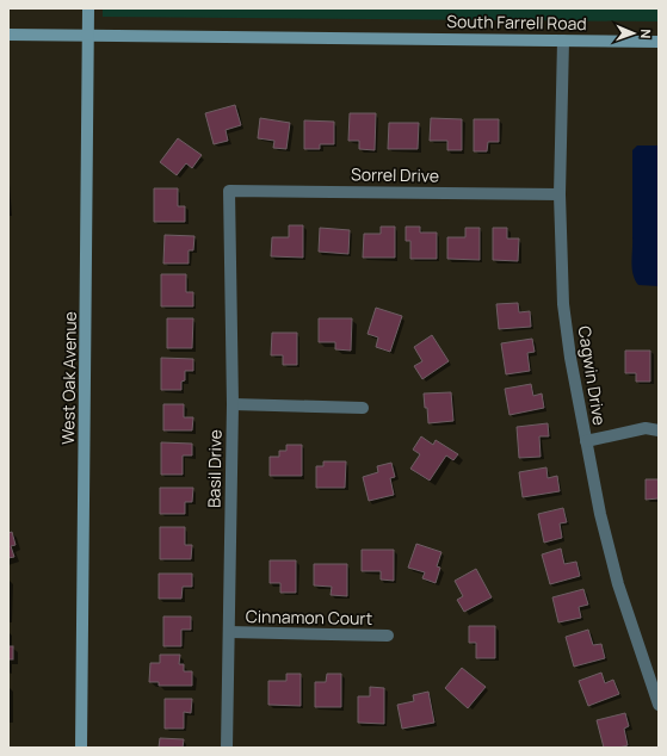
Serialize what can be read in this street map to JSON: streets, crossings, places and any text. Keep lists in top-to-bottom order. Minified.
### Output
{"streets":{"street":["South Farrell Road","Sorrel Drive","Cagwin Drive","West Oak Avenue","Basil Drive","Cinnamon Court"]},"crossings":[["South Farrell Road","Cagwin Drive"],["South Farrell Road","West Oak Avenue"],["Sorrel Drive","Cagwin Drive"],["Sorrel Drive","Basil Drive"],["Basil Drive","Cinnamon Court"]],"north":"right"}
